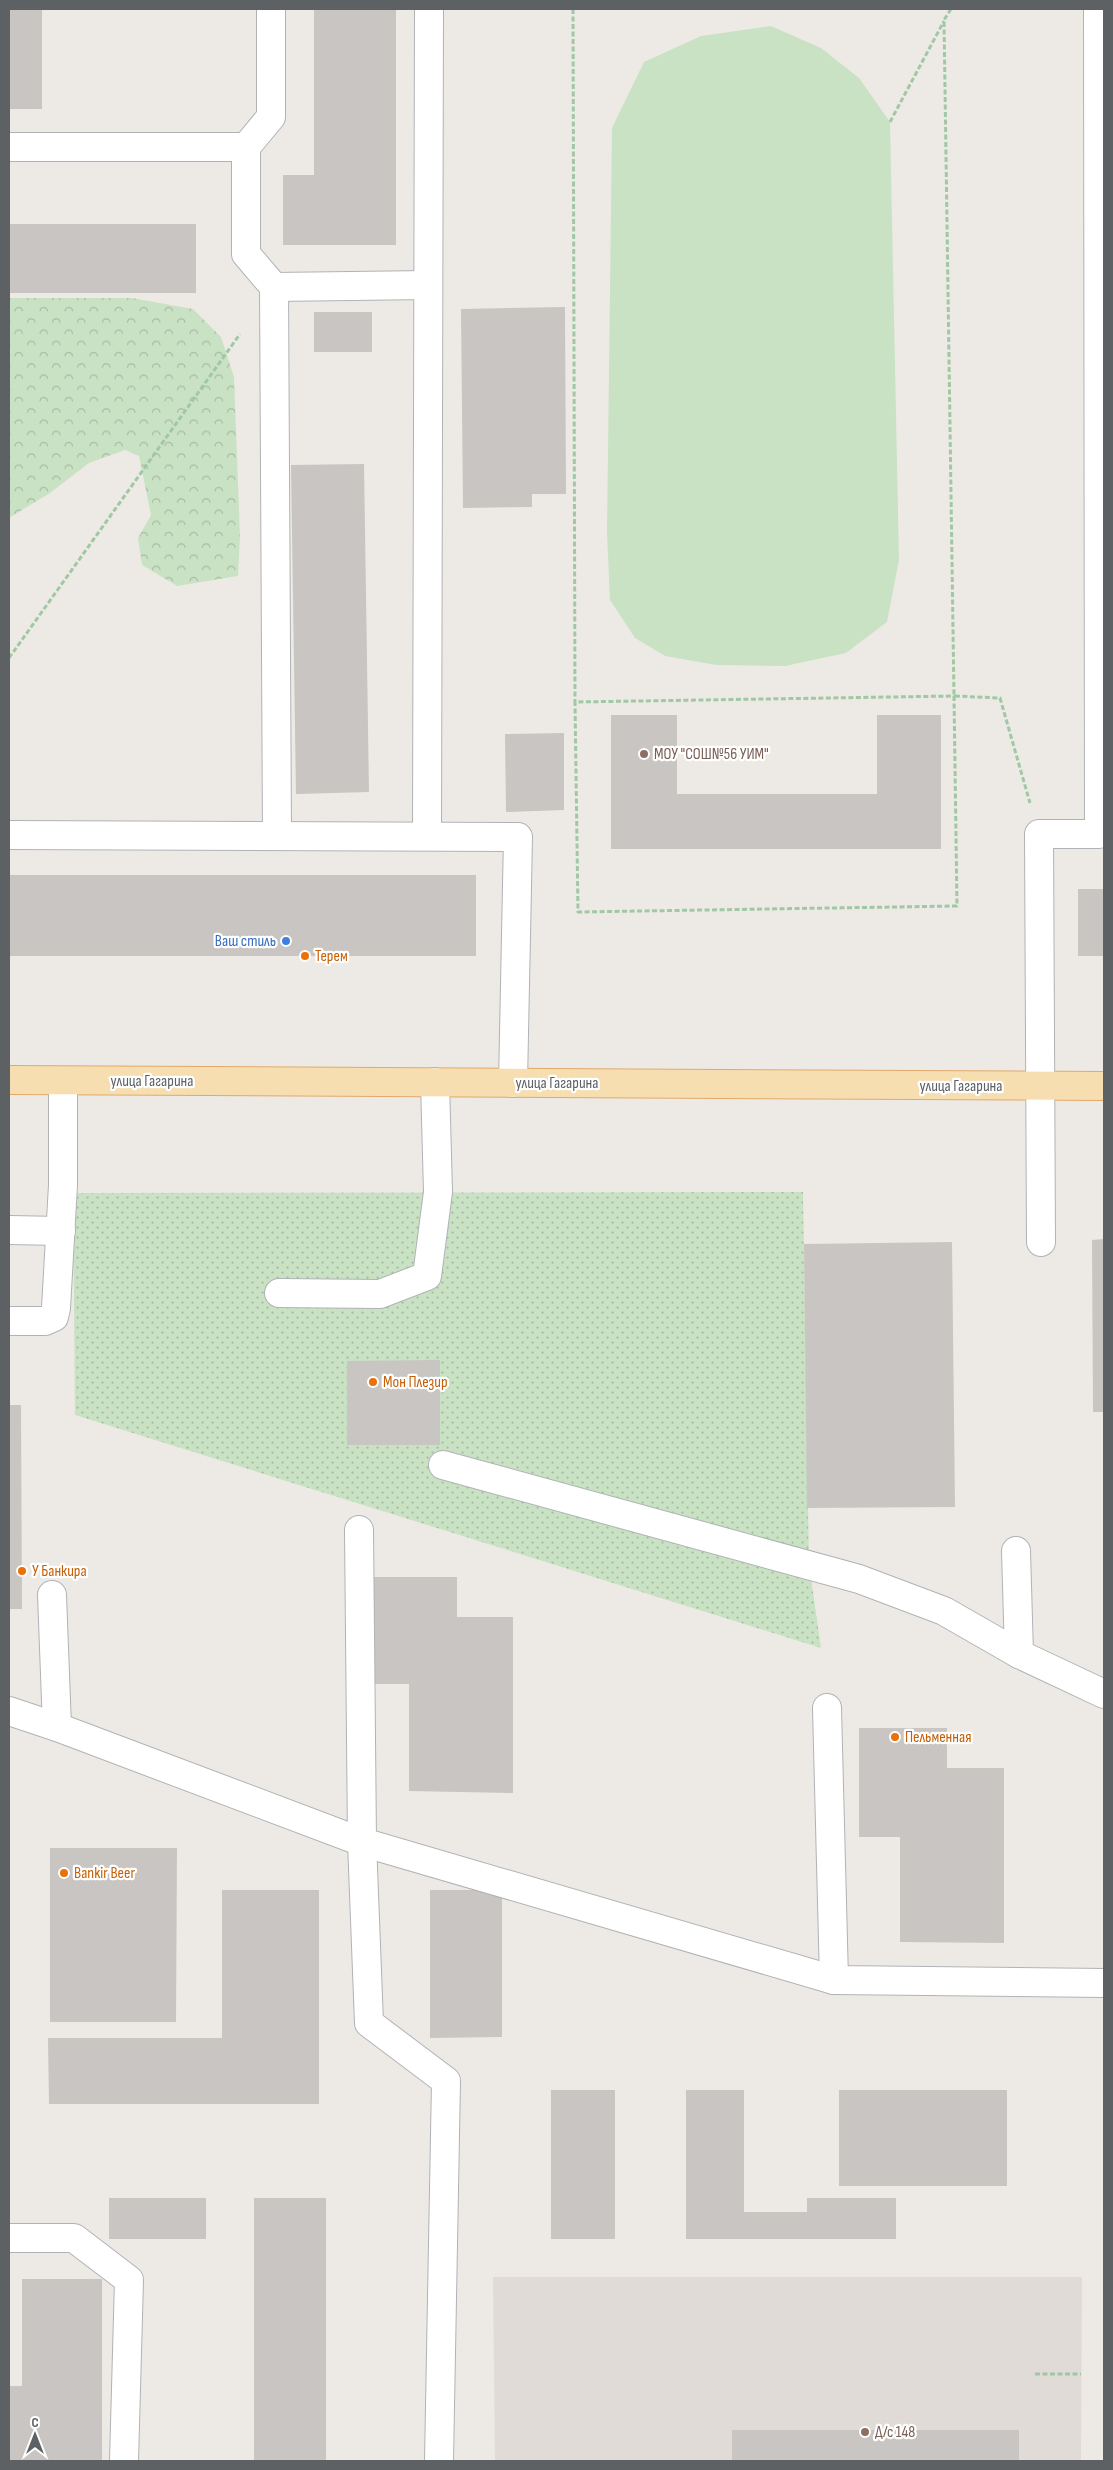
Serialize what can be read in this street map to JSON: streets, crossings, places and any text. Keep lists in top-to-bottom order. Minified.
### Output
{"streets":{"main road":["улица Гагарина"]},"places":["МОУ \"СОШ№56 УИМ\"","Ваш стиль","Терем","Мон Плезир","У Банкира","Пельменная","Bankir Beer","Д/с 148"],"north":"top"}
